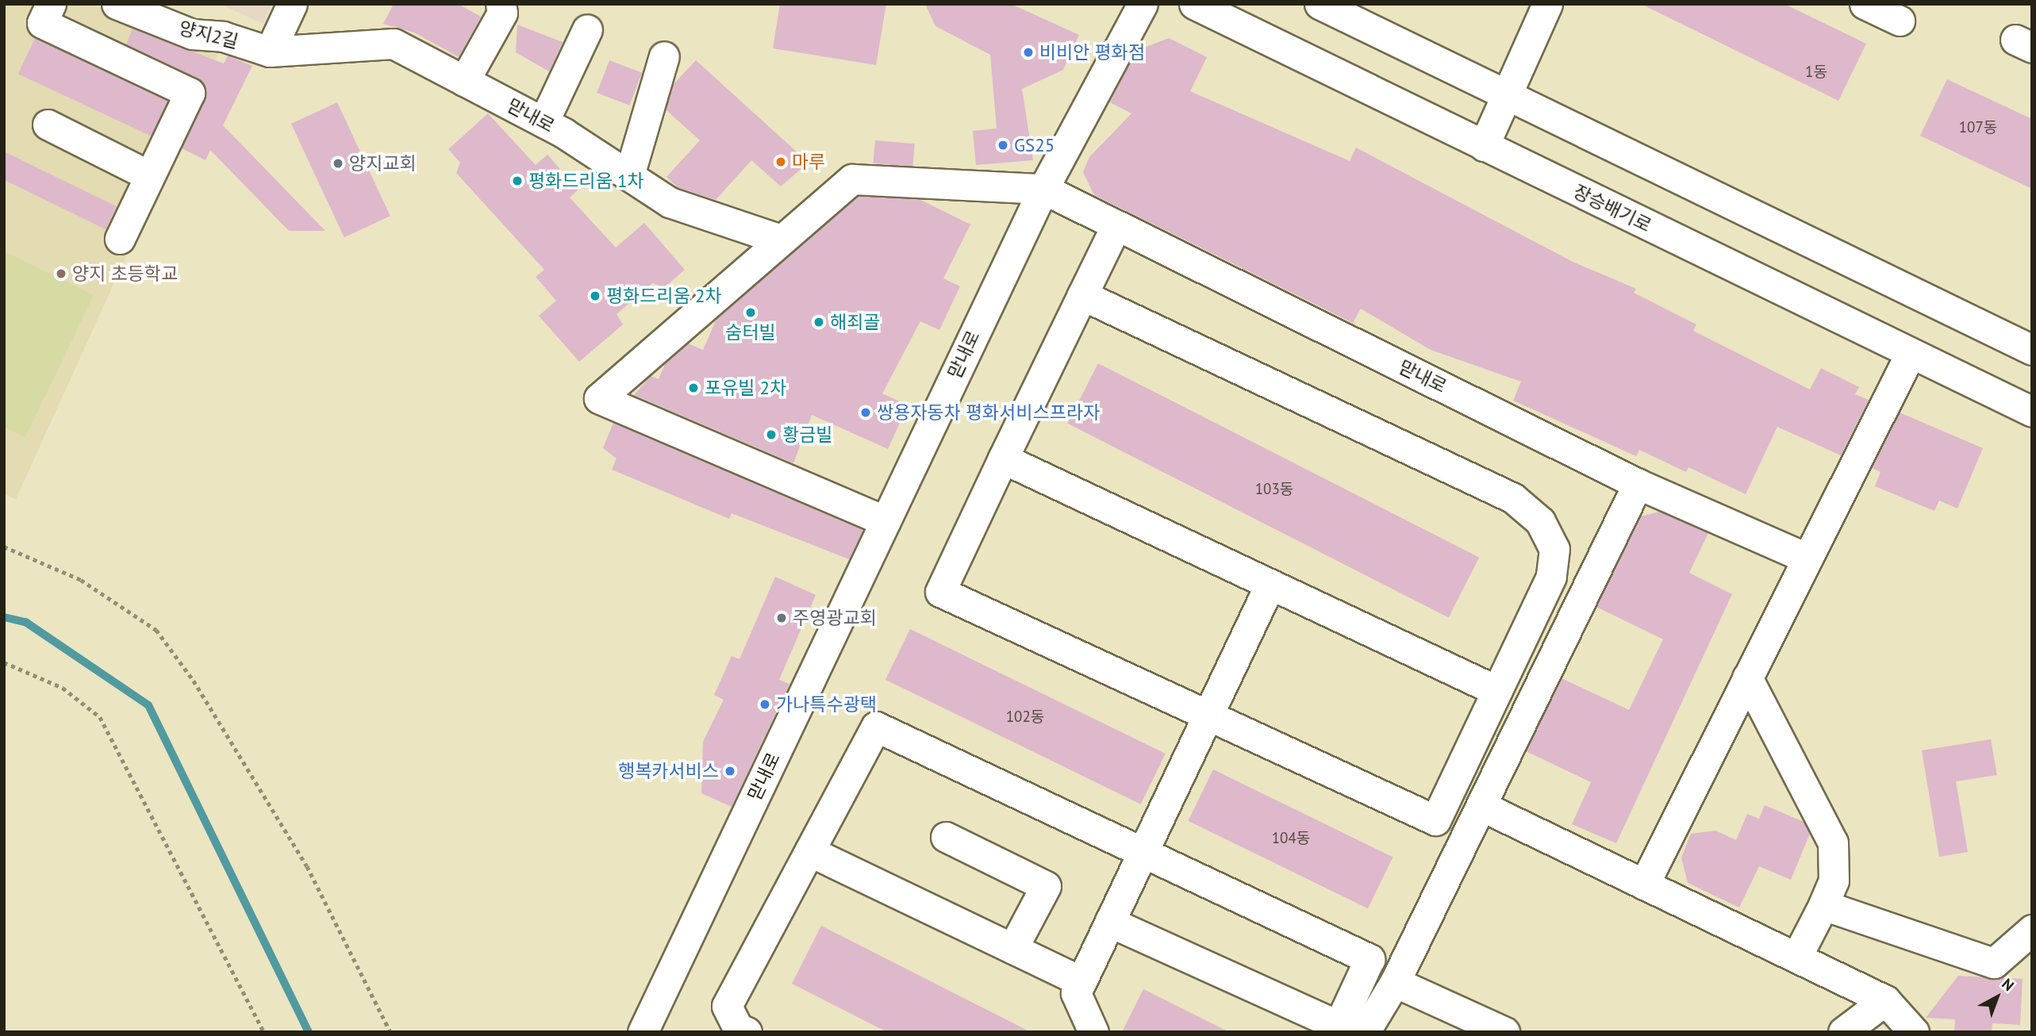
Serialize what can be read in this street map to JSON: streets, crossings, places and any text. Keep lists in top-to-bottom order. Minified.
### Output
{"streets":{"street":["양지2길","맏내로","장승배기로"]},"crossings":[["양지2길","맏내로"]],"places":["비비안 평화점","GS25","마루","양지교회","평화드리움 1차","양지 초등학교","평화드리움 2차","숨터빌","해죄골","포유빌 2차","쌍용자동차 평화서비스프라자","황금빌","주영광교회","가나특수광택","행복카서비스"],"house_numbers":["1동","107동","103동","102동","104동"],"north":"top right"}
